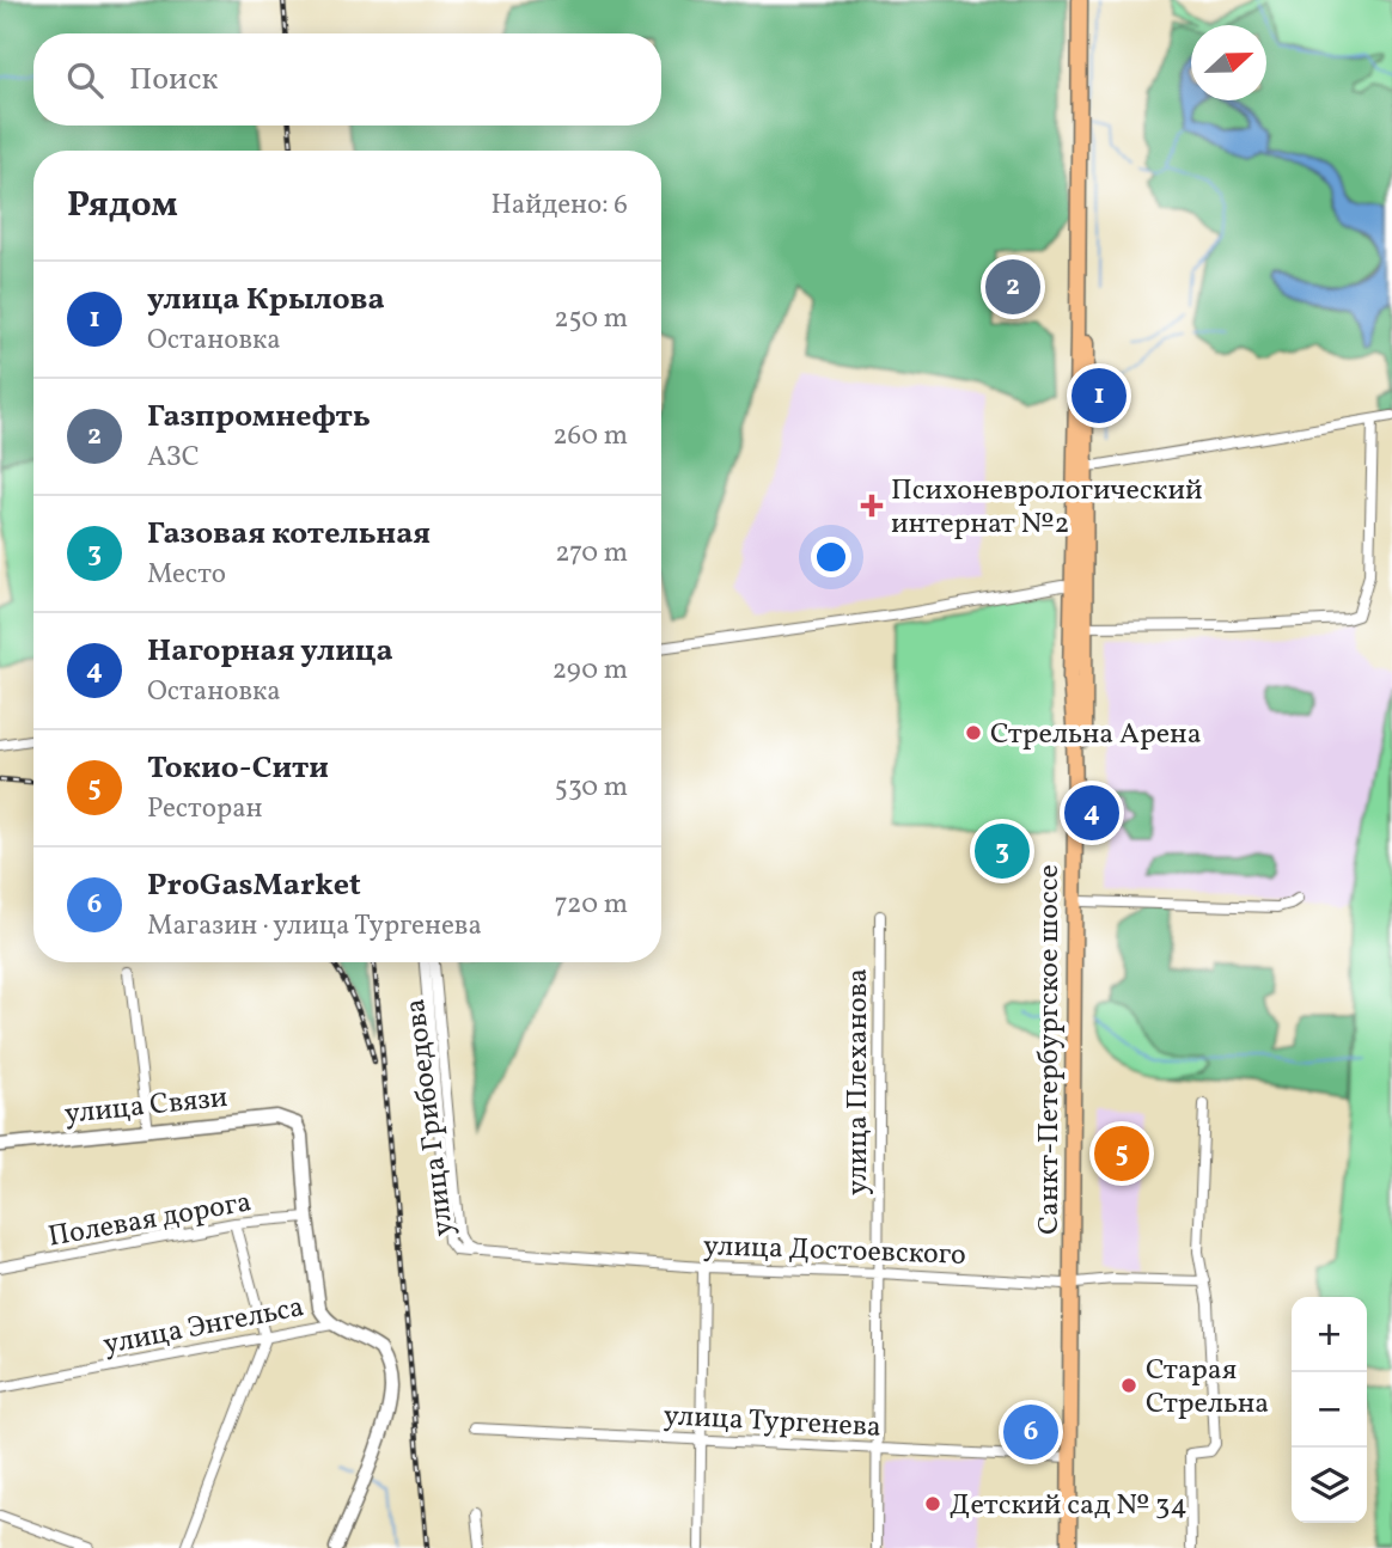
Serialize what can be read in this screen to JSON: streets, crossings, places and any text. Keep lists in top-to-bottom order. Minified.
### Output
{"streets":{"main road":["Санкт-Петербургское шоссе"],"street":["улица Плеханова","улица Связи","улица Грибоедова","Полевая дорога","улица Достоевского","улица Энгельса","улица Тургенева"]},"crossings":[["Санкт-Петербургское шоссе","улица Достоевского"],["Санкт-Петербургское шоссе","улица Тургенева"],["улица Плеханова","улица Достоевского"],["улица Плеханова","улица Тургенева"],["улица Связи","Полевая дорога"],["улица Грибоедова","улица Достоевского"]],"places":{"health":["Психоневрологический интернат №2"],"other":["Стрельна Арена","Старая Стрельна","Детский сад № 34"]},"north":"right","page":{"search":"Поиск","heading":["Рядом","Найдено: 6"],"pins":["2","1","4","3","5","6"],"list":[{"mark":"1","name":"улица Крылова","note":"Остановка","value":"250 m"},{"mark":"2","name":"Газпромнефть","note":"АЗС","value":"260 m"},{"mark":"3","name":"Газовая котельная","note":"Место","value":"270 m"},{"mark":"4","name":"Нагорная улица","note":"Остановка","value":"290 m"},{"mark":"5","name":"Токио-Сити","note":"Ресторан","value":"530 m"},{"mark":"6","name":"ProGasMarket","note":"Магазин · улица Тургенева","value":"720 m"}],"map_buttons":["+","−"]}}
